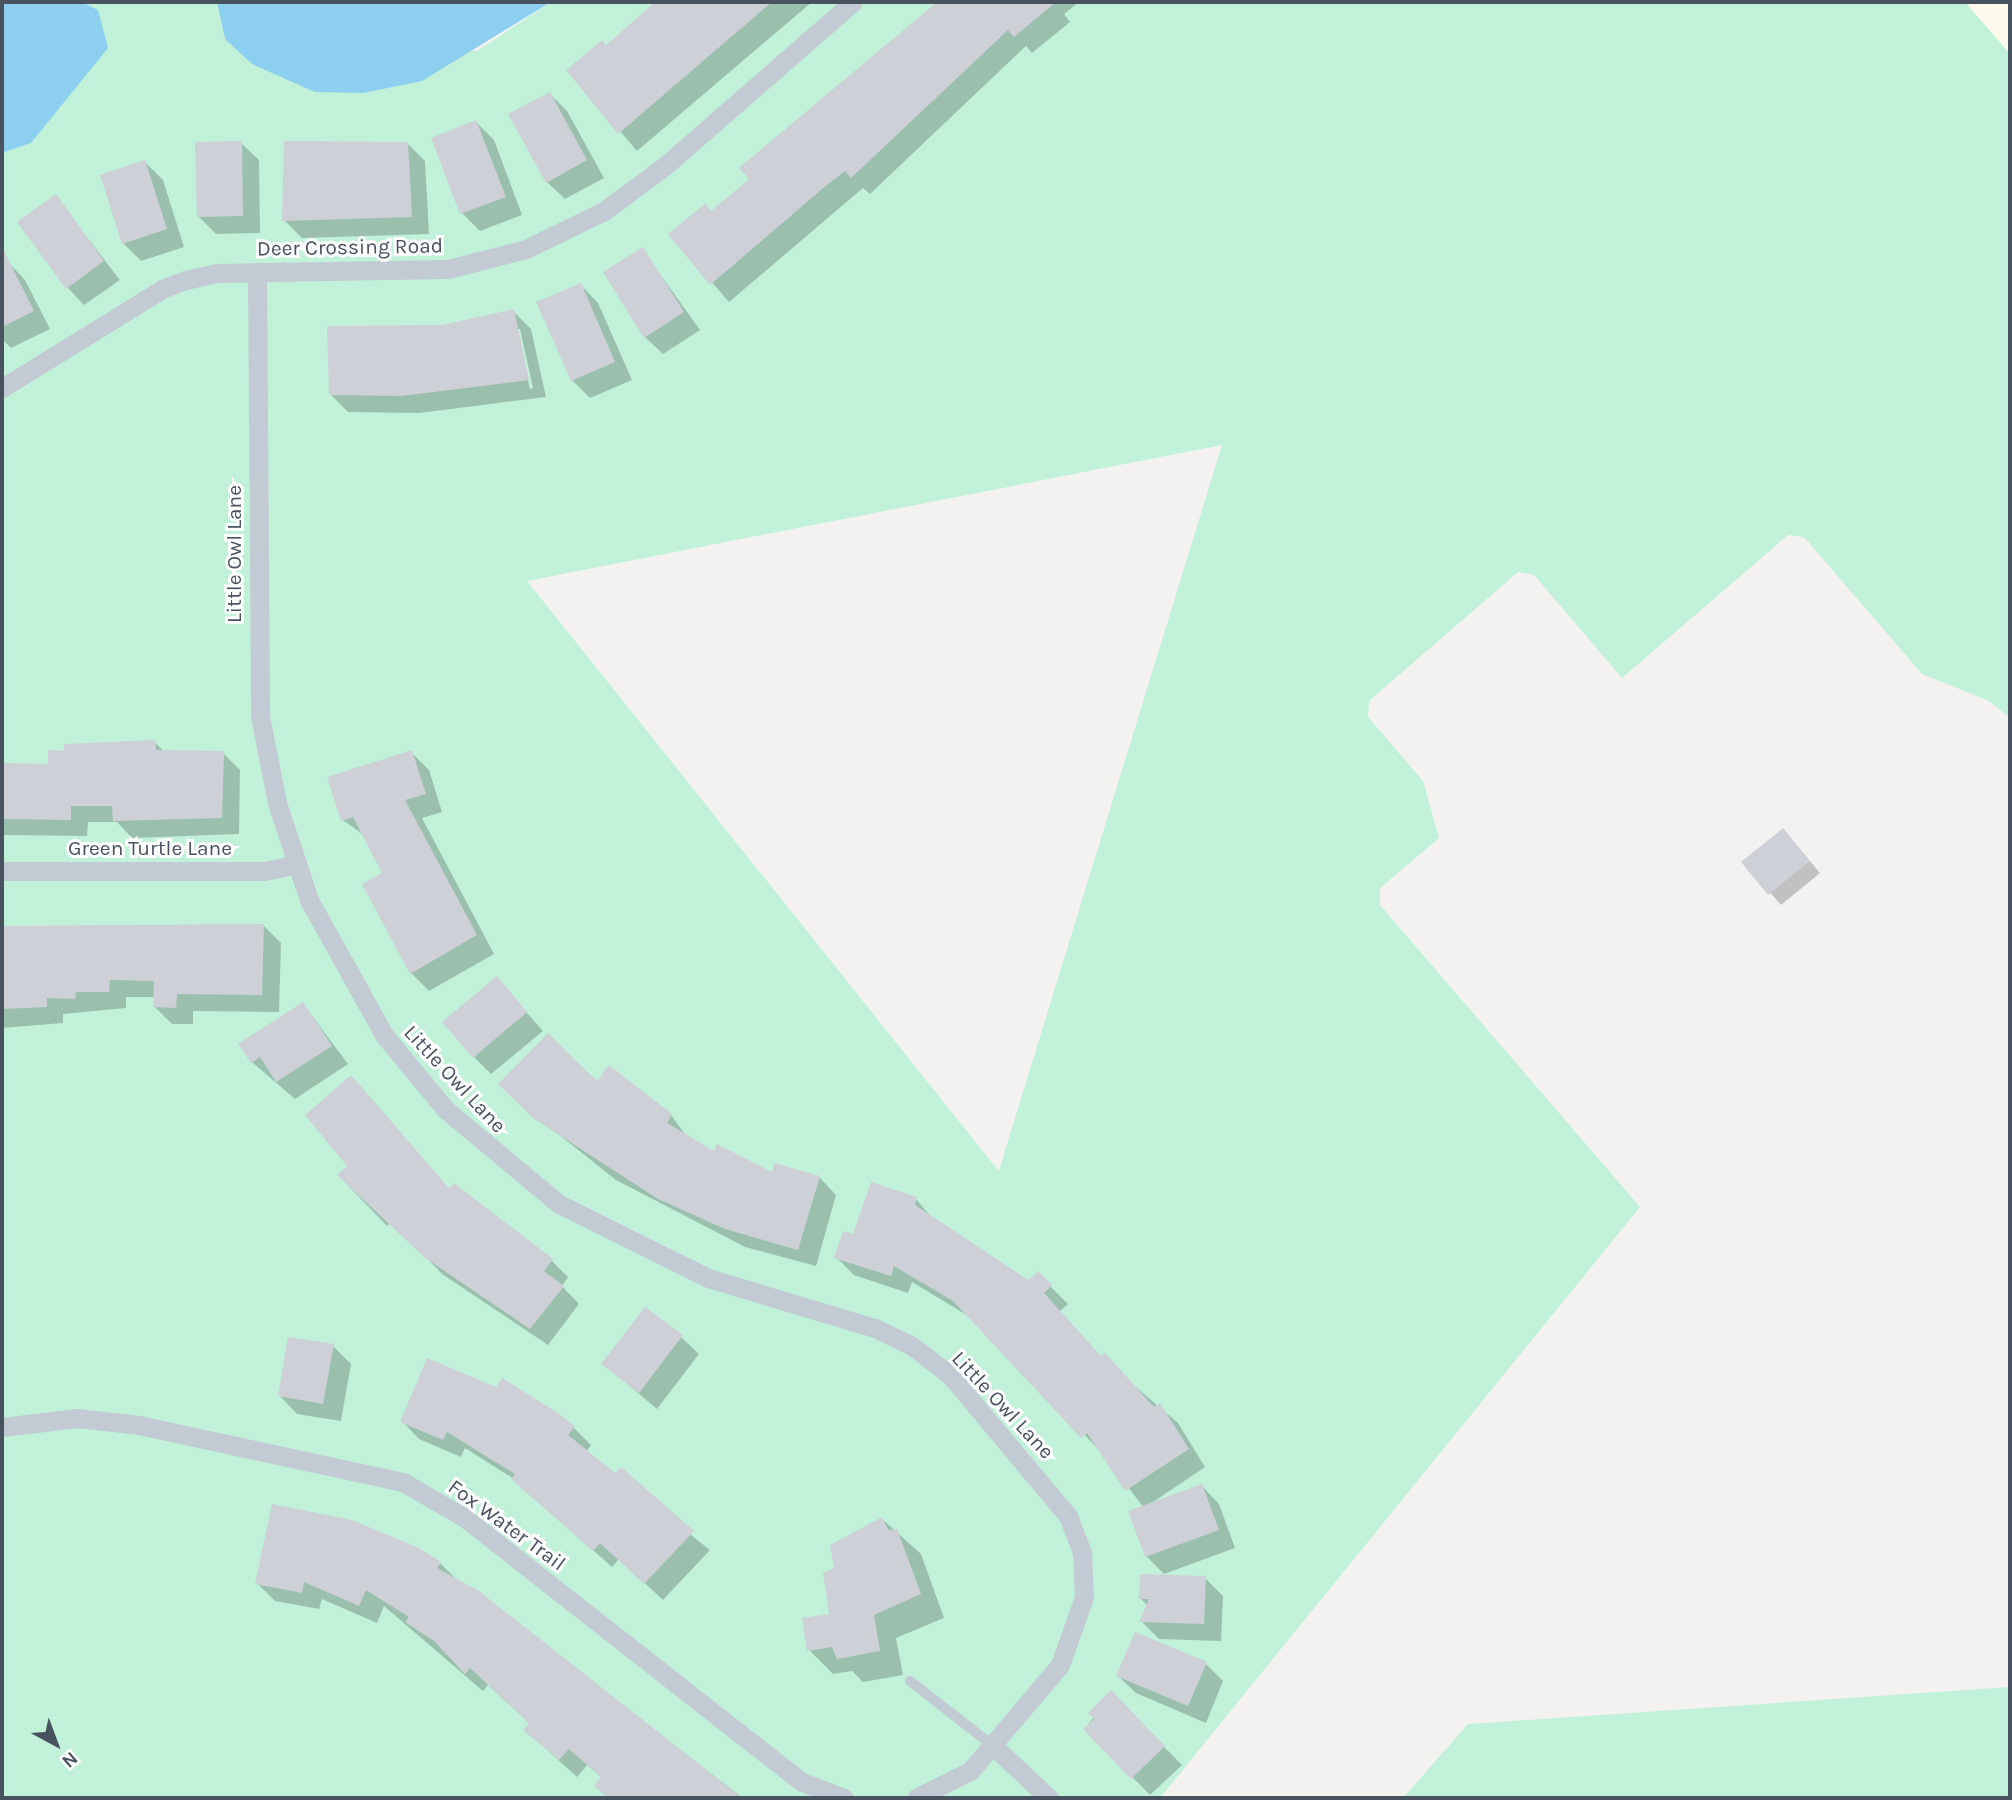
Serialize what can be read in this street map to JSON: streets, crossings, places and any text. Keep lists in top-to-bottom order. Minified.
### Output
{"streets":{"street":["Deer Crossing Road","Little Owl Lane","Green Turtle Lane","Fox Water Trail"]},"crossings":[["Deer Crossing Road","Little Owl Lane"],["Little Owl Lane","Green Turtle Lane"]],"north":"bottom right"}
